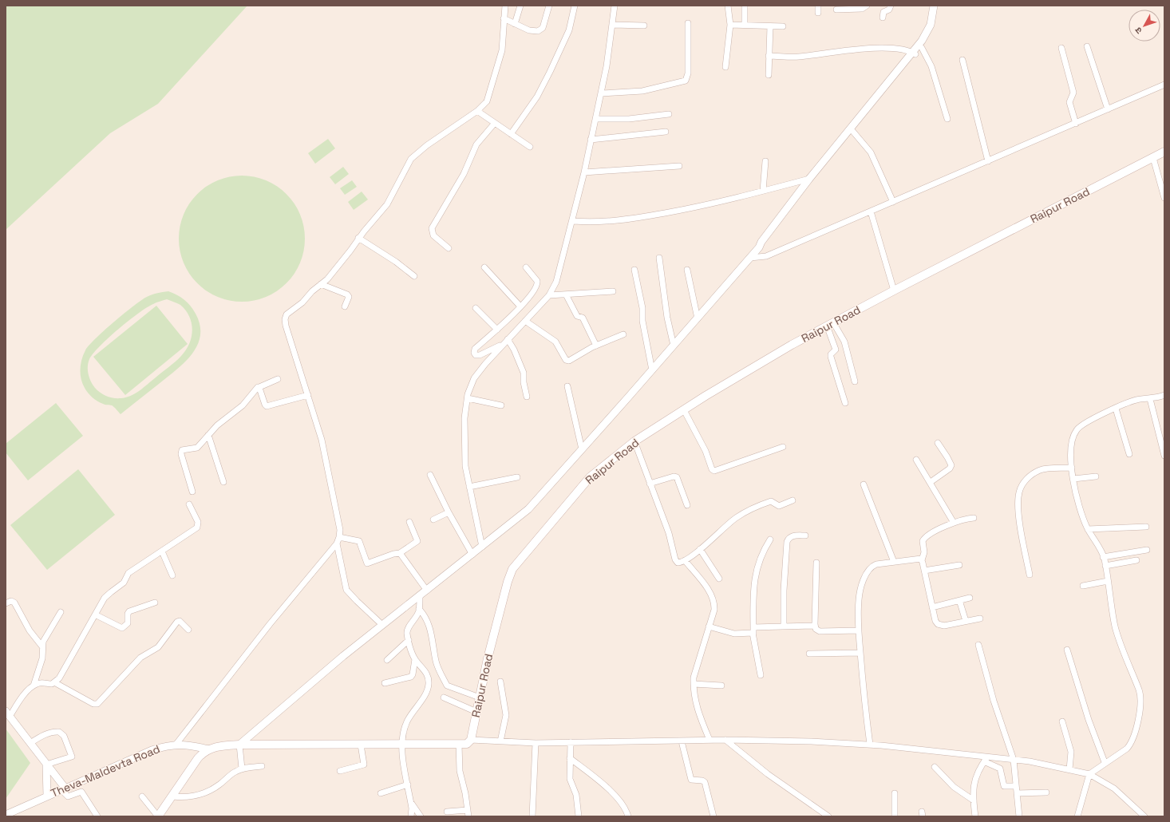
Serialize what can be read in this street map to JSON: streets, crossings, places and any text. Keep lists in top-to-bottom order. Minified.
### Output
{"streets":{"main road":["Raipur Road"],"street":["Theva-Maldevta Road"]},"north":"bottom left"}
